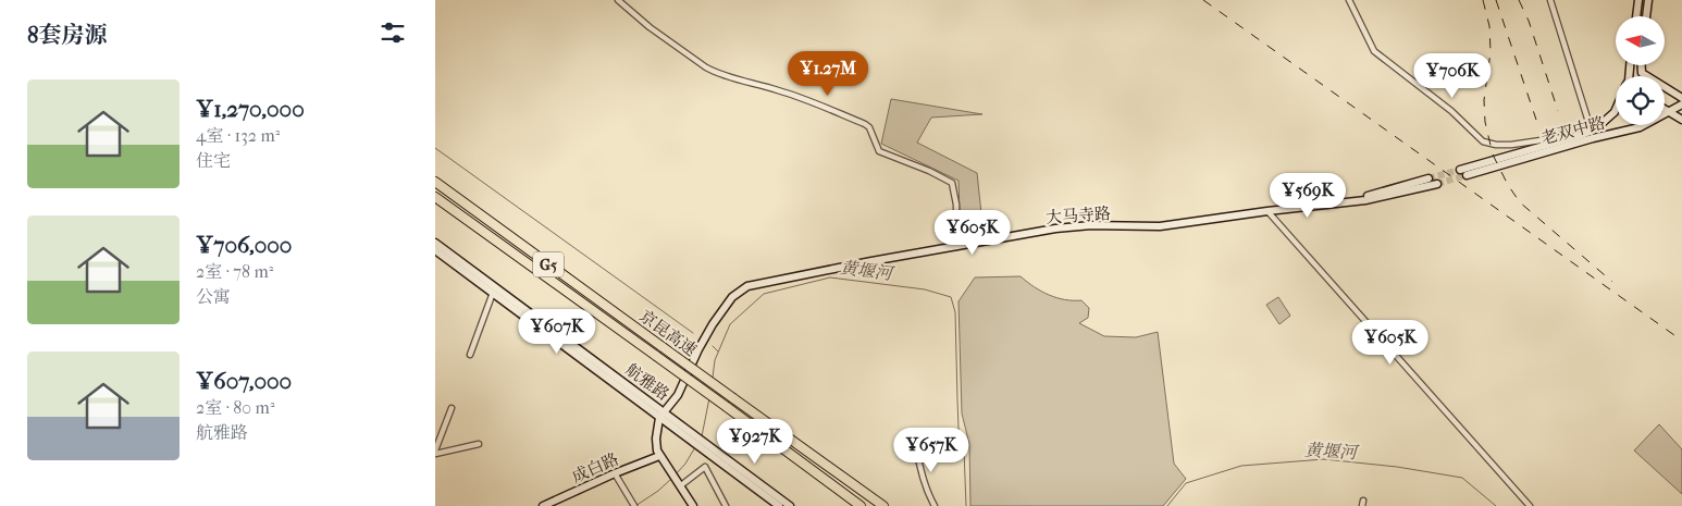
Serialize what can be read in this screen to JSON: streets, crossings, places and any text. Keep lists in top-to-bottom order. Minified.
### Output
{"streets":{"highway":["G5","京昆高速"],"street":["老双中路","大马寺路","航雅路","成白路"]},"crossings":[["大马寺路","航雅路"]],"water":["黄堰河"],"north":"left","page":{"heading":"8套房源","price":["¥1.27M","¥706K","¥569K","¥605K","¥607K","¥605K","¥927K","¥657K"],"list":[{"name":"¥1,270,000","note":"4室 · 132 m² · 住宅"},{"name":"¥706,000","note":"2室 · 78 m² · 公寓"},{"name":"¥607,000","note":"2室 · 80 m² · 航雅路"}]}}
